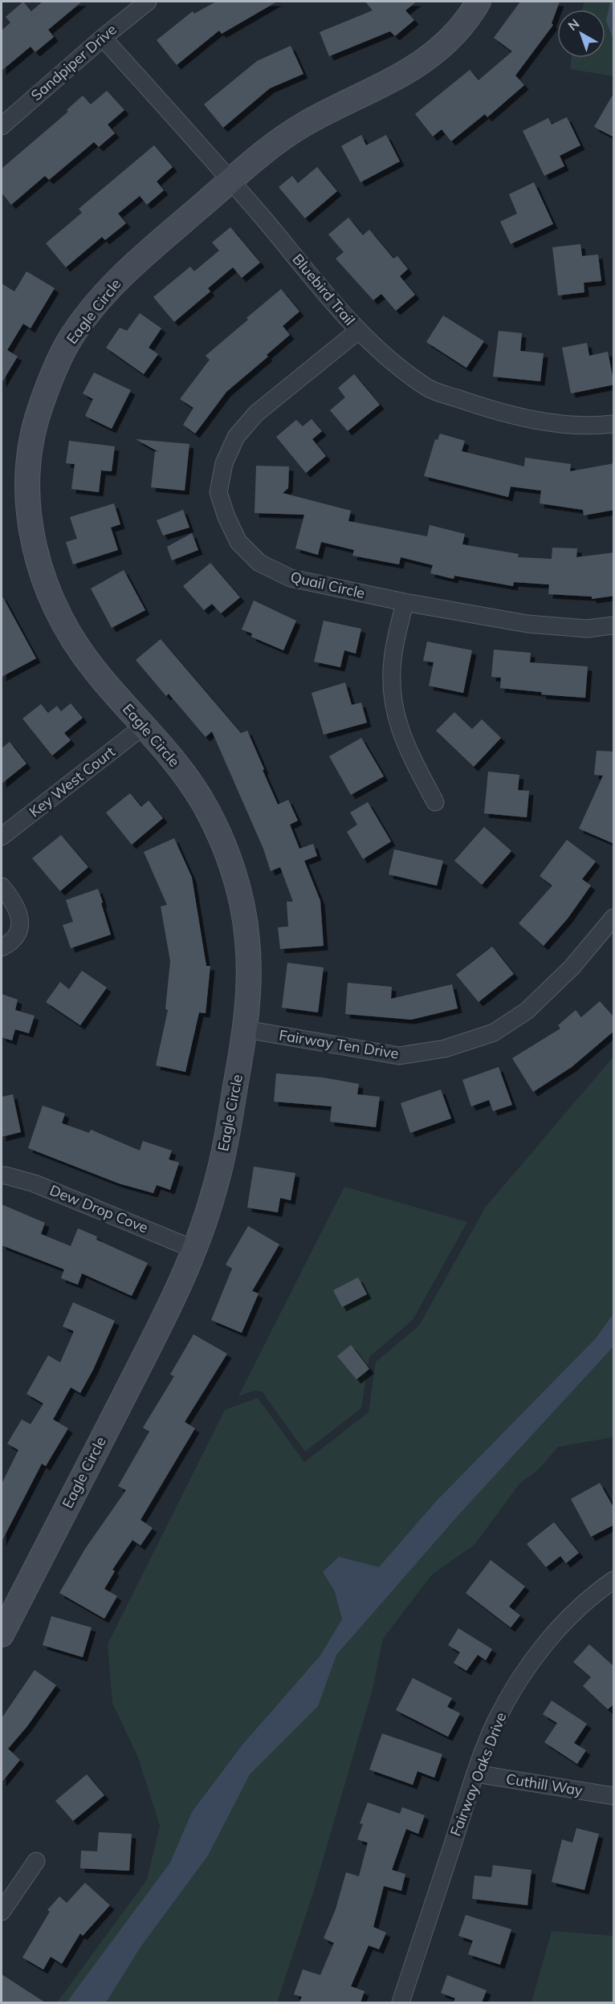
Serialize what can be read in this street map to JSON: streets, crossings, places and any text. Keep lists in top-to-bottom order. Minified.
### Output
{"streets":{"street":["Sandpiper Drive","Bluebird Trail","Eagle Circle","Quail Circle","Key West Court","Fairway Ten Drive","Dew Drop Cove","Fairway Oaks Drive","Cuthill Way"]},"crossings":[["Sandpiper Drive","Bluebird Trail"],["Bluebird Trail","Eagle Circle"],["Bluebird Trail","Quail Circle"],["Eagle Circle","Key West Court"],["Eagle Circle","Fairway Ten Drive"],["Eagle Circle","Dew Drop Cove"],["Fairway Oaks Drive","Cuthill Way"]],"north":"top left"}
